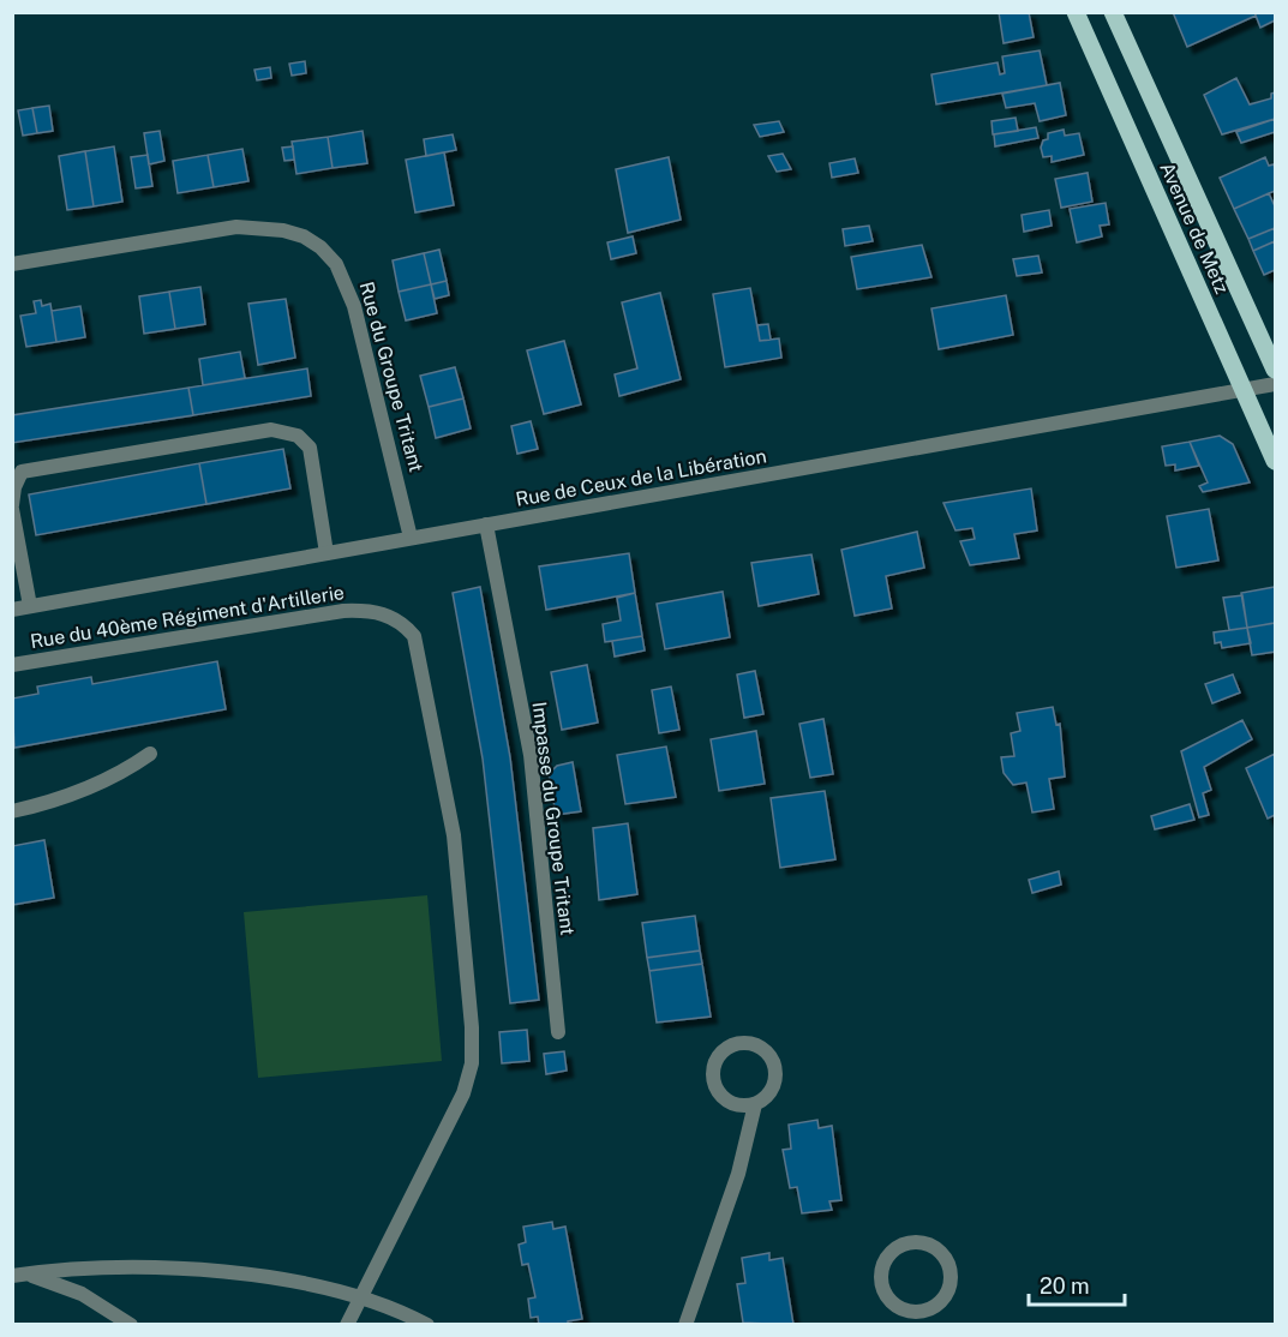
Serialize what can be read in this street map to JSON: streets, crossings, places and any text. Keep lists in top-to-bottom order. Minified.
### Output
{"streets":{"main road":["Avenue de Metz"],"street":["Rue du Groupe Tritant","Rue de Ceux de la Libération","Rue du 40ème Régiment d'Artillerie","Impasse du Groupe Tritant"]},"crossings":[["Avenue de Metz","Rue de Ceux de la Libération"],["Rue du Groupe Tritant","Rue de Ceux de la Libération"],["Rue de Ceux de la Libération","Impasse du Groupe Tritant"]],"scale_bar":"20 m"}
